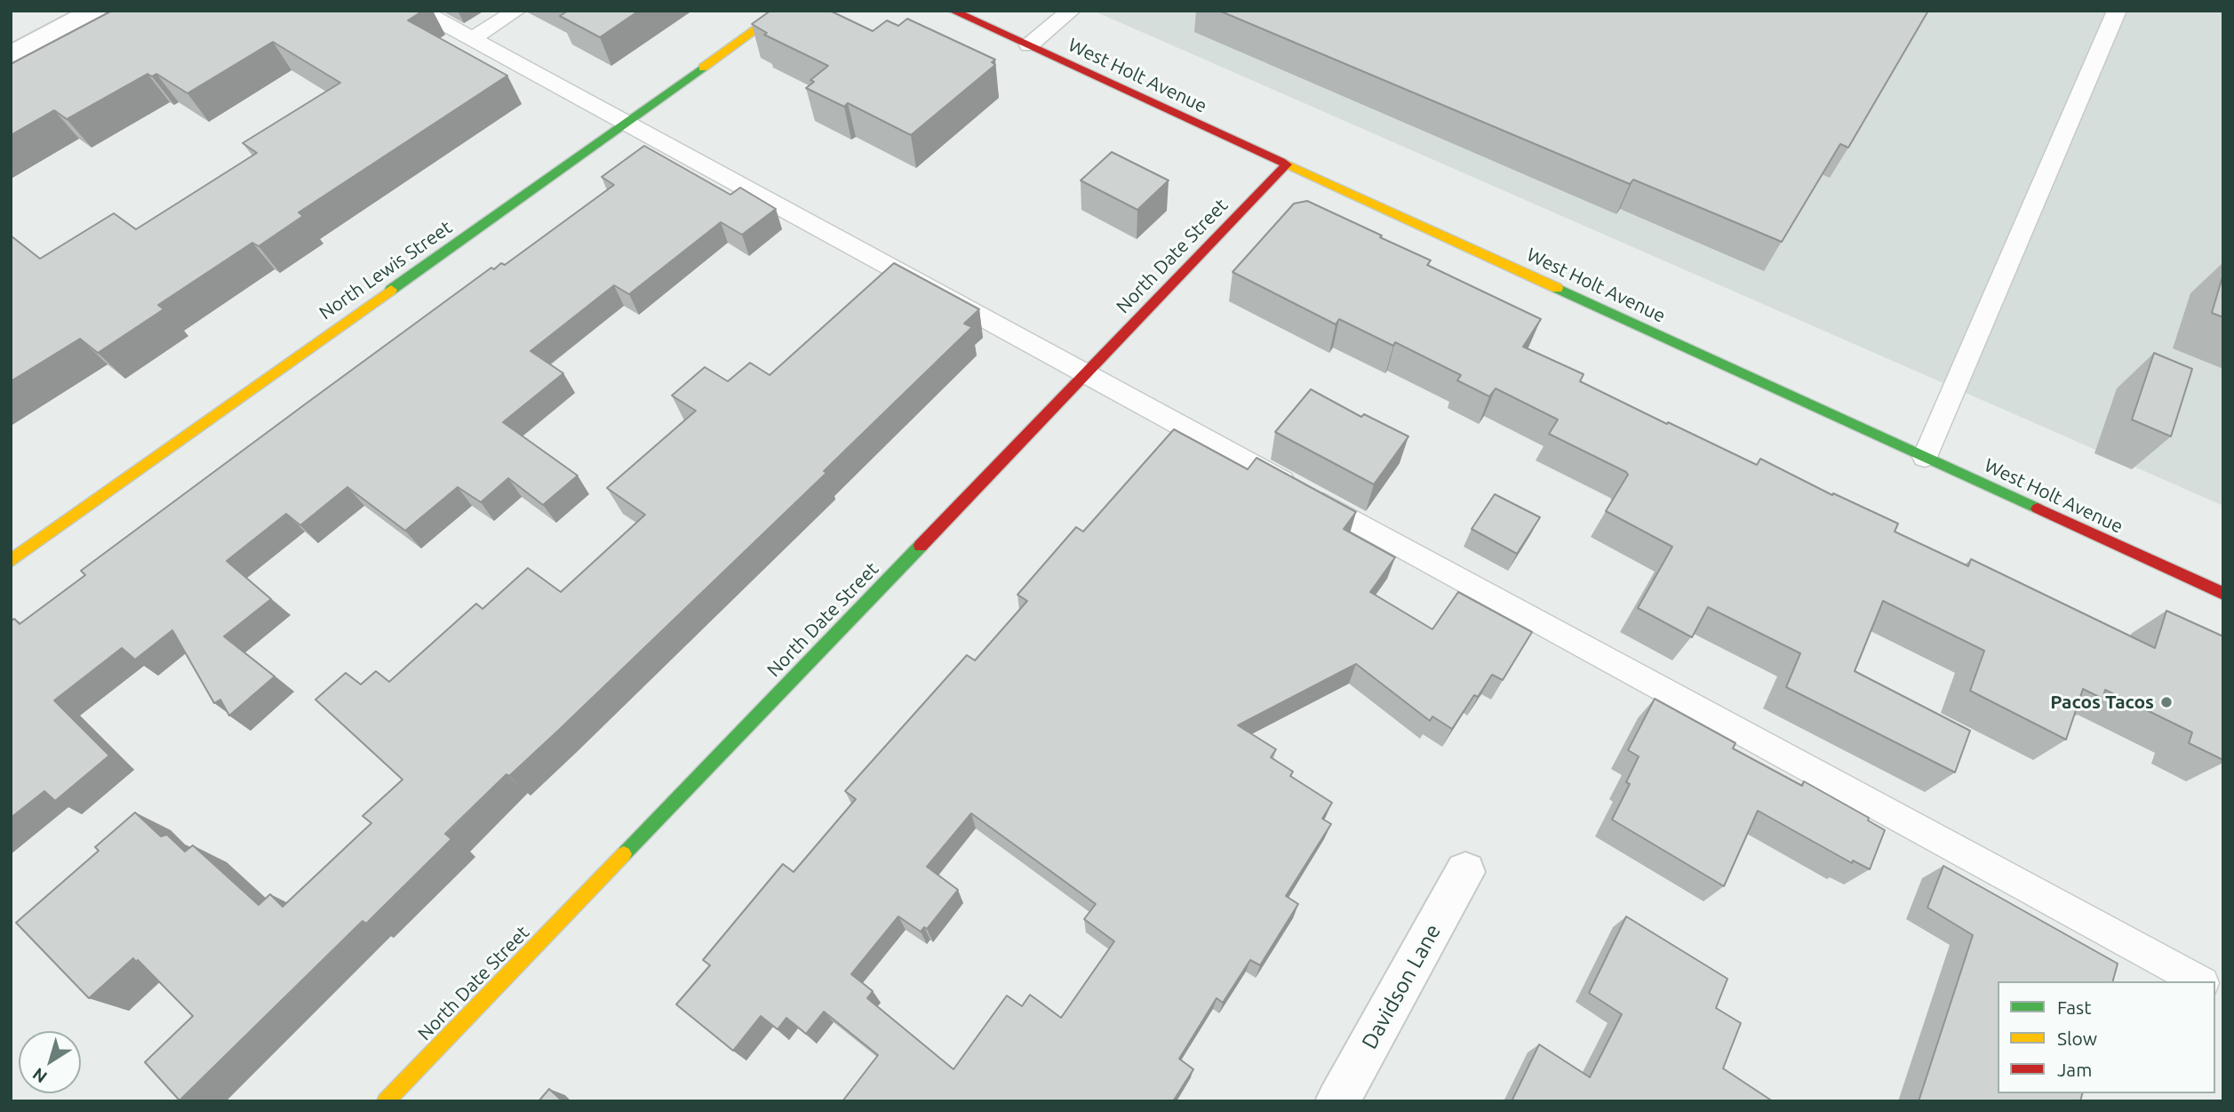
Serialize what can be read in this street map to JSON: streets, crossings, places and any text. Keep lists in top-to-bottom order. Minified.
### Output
{"streets":{"street":["West Holt Avenue","North Date Street","North Lewis Street","Davidson Lane"]},"crossings":[["West Holt Avenue","North Date Street"]],"places":["Pacos Tacos"],"legend":["Fast","Slow","Jam"],"north":"bottom left"}
